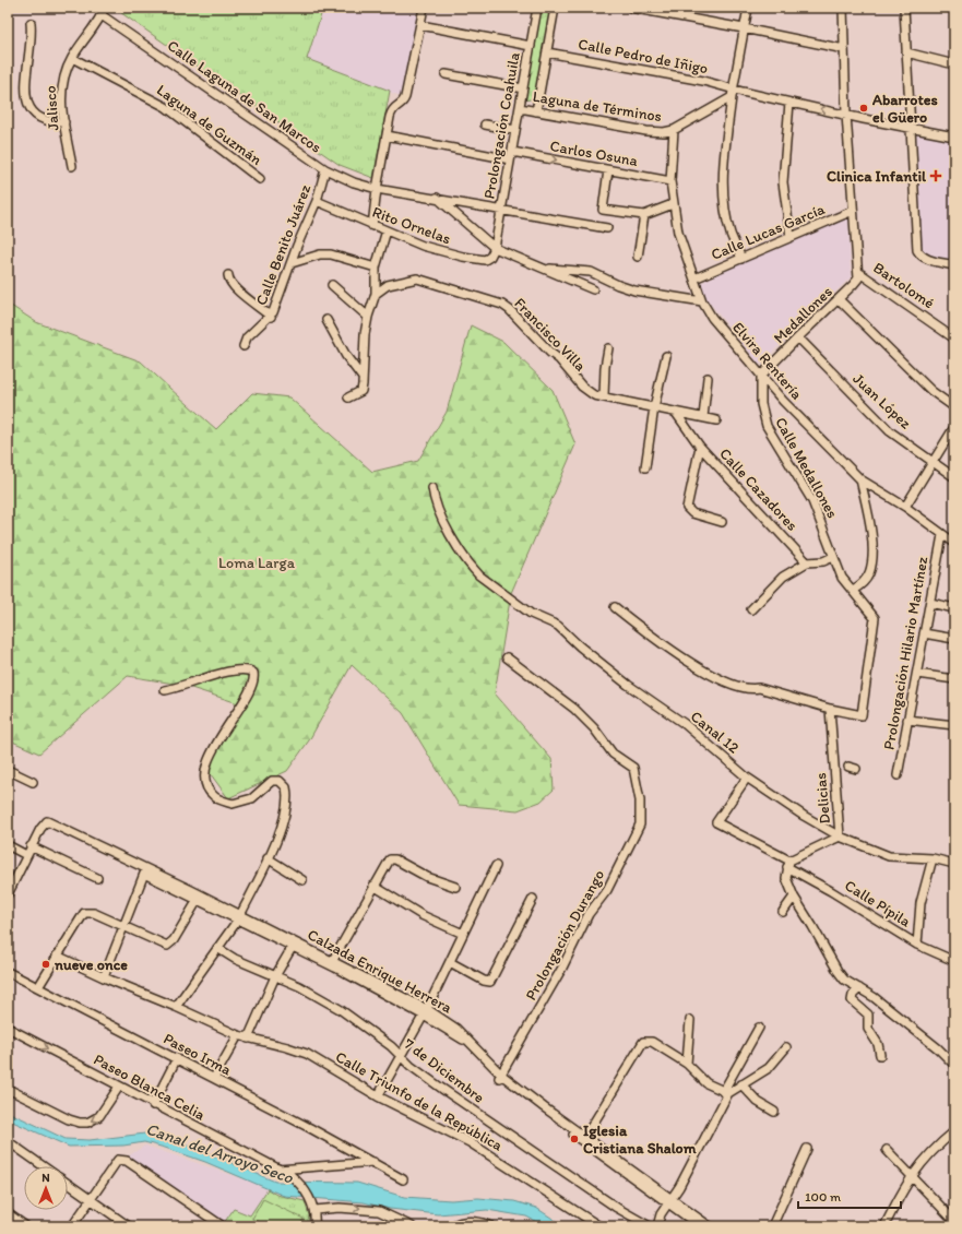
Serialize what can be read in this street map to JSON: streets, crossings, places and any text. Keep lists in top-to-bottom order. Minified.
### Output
{"streets":{"street":["Calle Pedro de Iñigo","Calle Laguna de San Marcos","Laguna de Términos","Jalisco","Laguna de Guzmán","Prolongación Coahuila","Carlos Osuna","Rito Ornelas","Calle Lucas García","Calle Benito Juárez","Bartolomé","Medallones","Francisco Villa","Elvira Rentería","Juan López","Calle Medallones","Calle Cazadores","Prolongación Hilario Martínez","Canal 12","Delicias","Calle Pípila","Prolongación Durango","Calzada Enrique Herrera","Paseo Irma","7 de Diciembre","Paseo Blanca Celia","Calle Triunfo de la República"]},"crossings":[["Calle Pedro de Iñigo","Laguna de Términos"],["Calle Laguna de San Marcos","Jalisco"],["Calle Laguna de San Marcos","Prolongación Coahuila"],["Calle Laguna de San Marcos","Calle Benito Juárez"],["Laguna de Términos","Prolongación Coahuila"],["Laguna de Términos","Elvira Rentería"],["Jalisco","Laguna de Guzmán"],["Prolongación Coahuila","Carlos Osuna"],["Prolongación Coahuila","Rito Ornelas"],["Carlos Osuna","Elvira Rentería"],["Rito Ornelas","Calle Benito Juárez"],["Calle Lucas García","Elvira Rentería"],["Bartolomé","Medallones"],["Medallones","Elvira Rentería"],["Medallones","Juan López"],["Medallones","Calle Medallones"],["Elvira Rentería","Calle Medallones"],["Elvira Rentería","Prolongación Hilario Martínez"],["Calle Medallones","Delicias"],["Canal 12","Delicias"],["Canal 12","Calle Pípila"],["Prolongación Durango","Calzada Enrique Herrera"]],"one_way":["Paseo Blanca Celia"],"water":["Canal del Arroyo Seco"],"parks":["Loma Larga"],"places":{"other":["Abarrotes el Güero","nueve once","Iglesia Cristiana Shalom"],"health":["Clinica Infantil"]},"scale_bar":"100 m","north":"top"}
